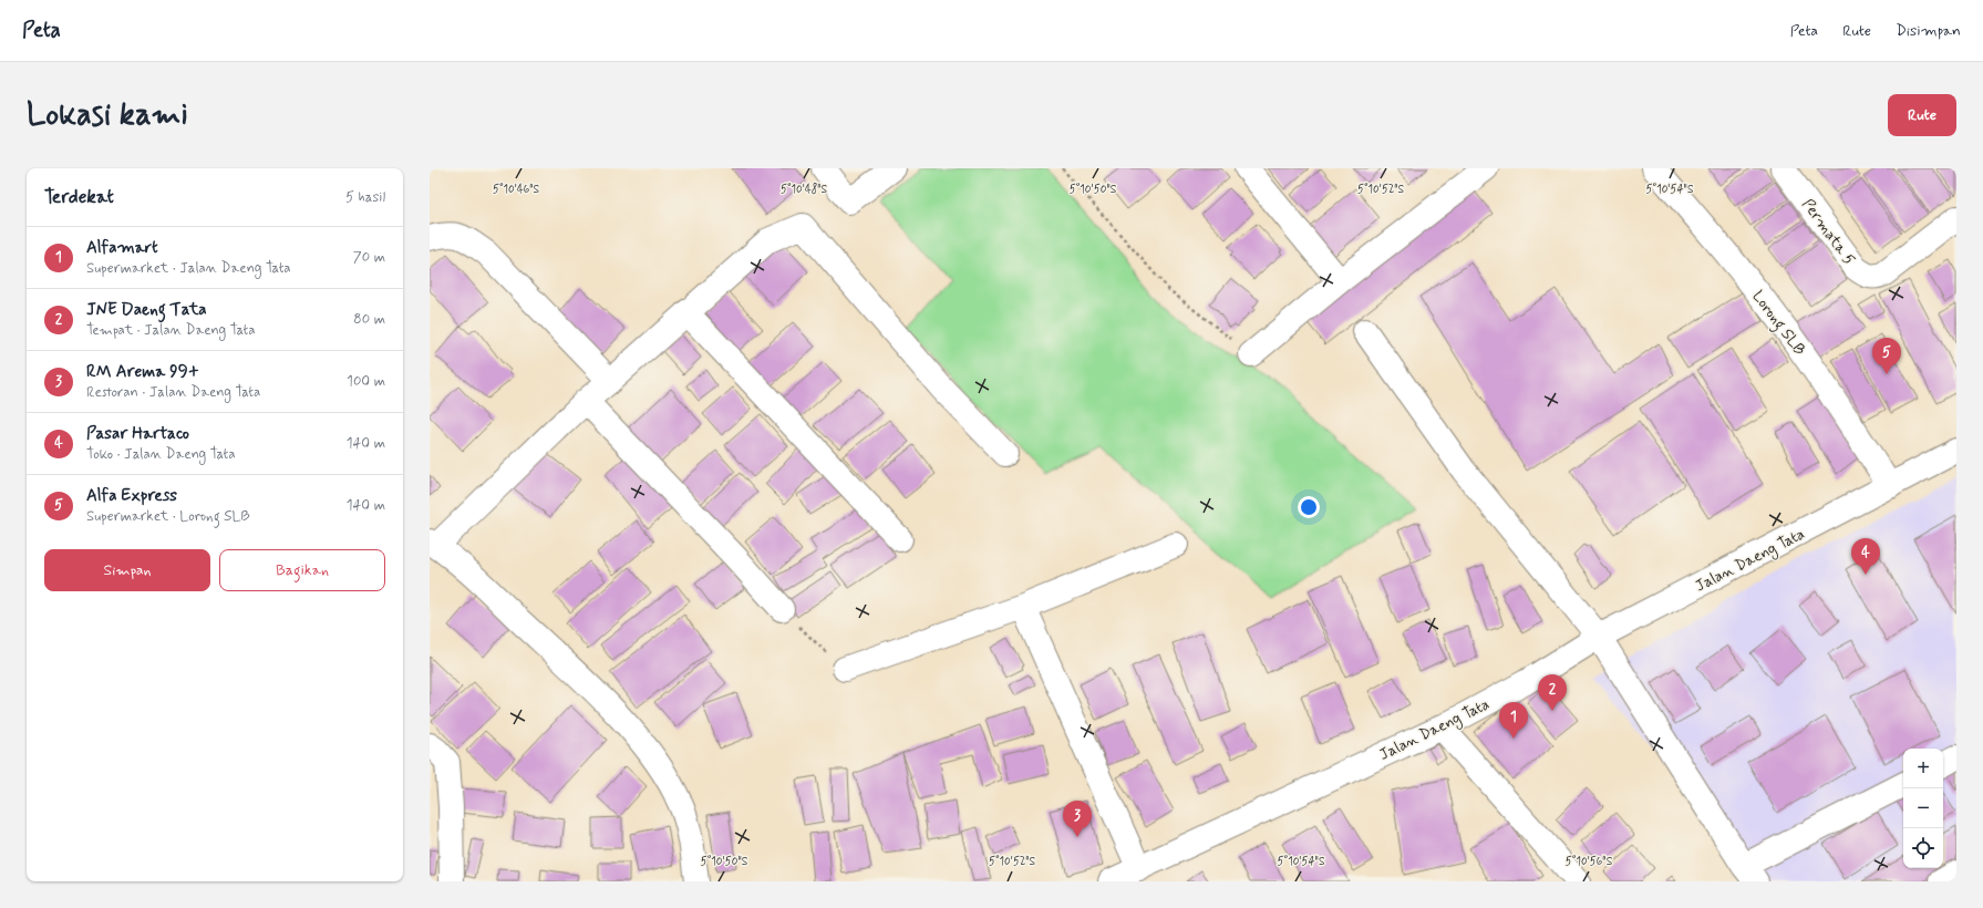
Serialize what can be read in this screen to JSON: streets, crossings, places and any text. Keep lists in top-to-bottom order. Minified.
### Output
{"streets":{"street":["Permata 5","Lorong SLB","Jalan Daeng Tata"]},"crossings":[["Lorong SLB","Jalan Daeng Tata"]],"page":{"header":"Peta","nav":["Peta","Rute","Disimpan"],"buttons":["Rute",["Simpan","Bagikan"]],"title":"Lokasi kami","heading":["Terdekat","5 hasil"],"list":[{"mark":"1","name":"Alfamart","note":"Supermarket · Jalan Daeng Tata","value":"70 m"},{"mark":"2","name":"JNE Daeng Tata","note":"Tempat · Jalan Daeng Tata","value":"80 m"},{"mark":"3","name":"RM Arema 99+","note":"Restoran · Jalan Daeng Tata","value":"100 m"},{"mark":"4","name":"Pasar Hartaco","note":"Toko · Jalan Daeng Tata","value":"140 m"},{"mark":"5","name":"Alfa Express","note":"Supermarket · Lorong SLB","value":"140 m"}],"pins":["5","4","2","1","3"],"map_buttons":["+","−"]},"coordinates":["5°10'46\"S","5°10'48\"S","5°10'50\"S","5°10'52\"S","5°10'54\"S","5°10'56\"S"]}
